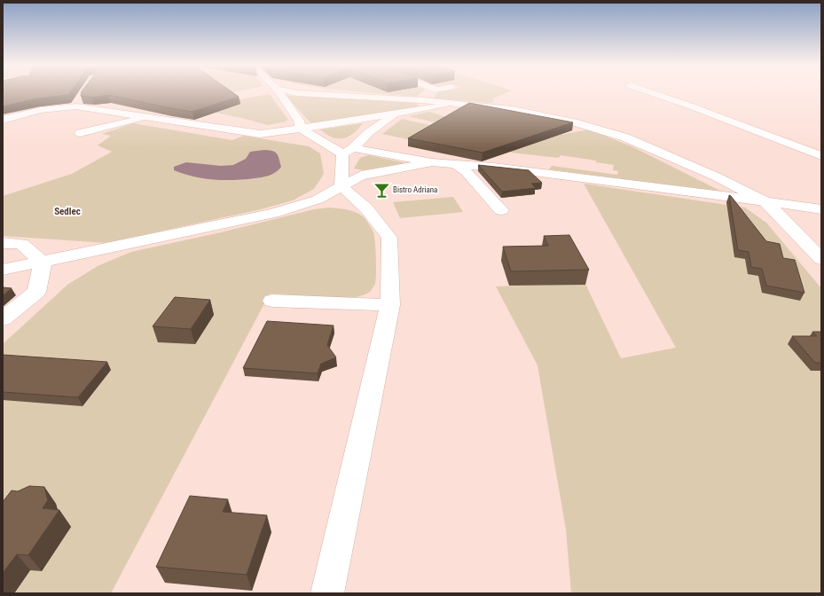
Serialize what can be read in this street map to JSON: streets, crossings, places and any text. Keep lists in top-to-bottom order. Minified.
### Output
{"districts":["Sedlec"],"places":{"bar":["Bistro Adriana"]}}
